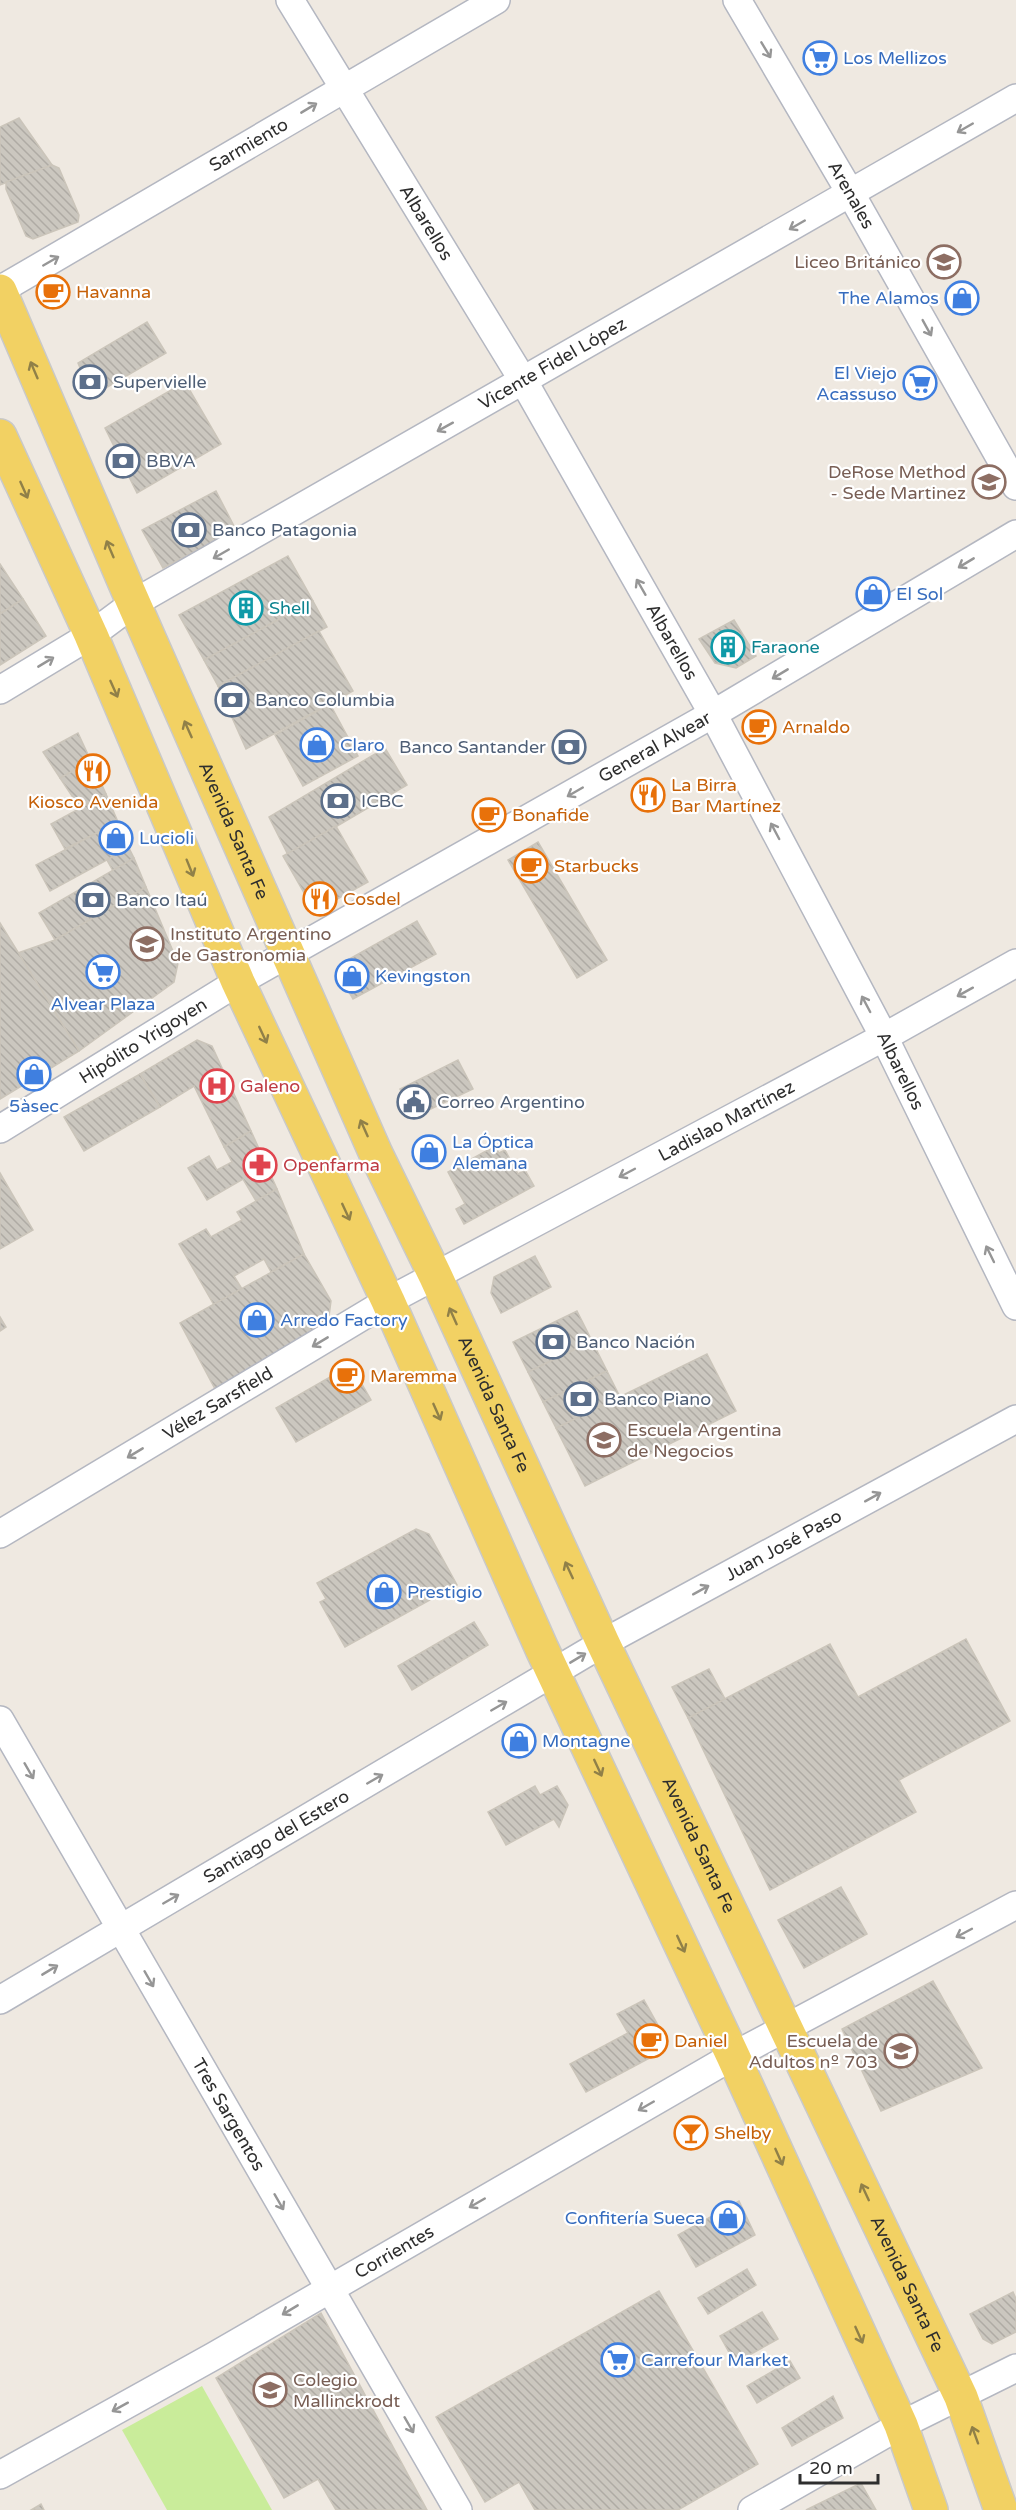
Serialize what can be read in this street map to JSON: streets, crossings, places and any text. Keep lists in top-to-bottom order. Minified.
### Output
{"streets":{"main road":["Avenida Santa Fe"],"street":["Sarmiento","Arenales","Albarellos","Vicente Fidel López","General Alvear","Hipólito Yrigoyen","Ladislao Martínez","Vélez Sarsfield","Juan José Paso","Santiago del Estero","Tres Sargentos","Corrientes"]},"crossings":[["Sarmiento","Albarellos"],["Sarmiento","Avenida Santa Fe"],["Arenales","Vicente Fidel López"],["Albarellos","Vicente Fidel López"],["Albarellos","General Alvear"],["Albarellos","Ladislao Martínez"],["Vicente Fidel López","Avenida Santa Fe"],["General Alvear","Avenida Santa Fe"],["General Alvear","Hipólito Yrigoyen"],["Avenida Santa Fe","Hipólito Yrigoyen"],["Avenida Santa Fe","Ladislao Martínez"],["Avenida Santa Fe","Vélez Sarsfield"],["Avenida Santa Fe","Juan José Paso"],["Avenida Santa Fe","Corrientes"],["Ladislao Martínez","Vélez Sarsfield"],["Juan José Paso","Santiago del Estero"],["Santiago del Estero","Tres Sargentos"],["Tres Sargentos","Corrientes"]],"one_way":["Sarmiento","Arenales","Albarellos","Vicente Fidel López","General Alvear","Ladislao Martínez","Vélez Sarsfield","Juan José Paso","Santiago del Estero","Tres Sargentos","Corrientes"],"places":{"supermarket":["Los Mellizos","El Viejo Acassuso","Alvear Plaza","Carrefour Market"],"school or university":["Liceo Británico","DeRose Method - Sede Martinez","Instituto Argentino de Gastronomia","Escuela Argentina de Negocios","Escuela de Adultos nº 703","Colegio Mallinckrodt"],"cafe":["Havanna","Arnaldo","Bonafide","Starbucks","Maremma","Daniel"],"shop":["The Alamos","El Sol","Claro","Lucioli","Kevingston","5àsec","La Óptica Alemana","Arredo Factory","Prestigio","Montagne","Confitería Sueca"],"bank":["Supervielle","BBVA","Banco Patagonia","Banco Columbia","Banco Santander","ICBC","Banco Itaú","Banco Nación","Banco Piano"],"building":["Shell","Faraone"],"restaurant":["Kiosco Avenida","La Birra Bar Martínez","Cosdel"],"hospital":["Galeno"],"public building":["Correo Argentino"],"pharmacy":["Openfarma"],"bar":["Shelby"]},"scale_bar":"20 m"}
